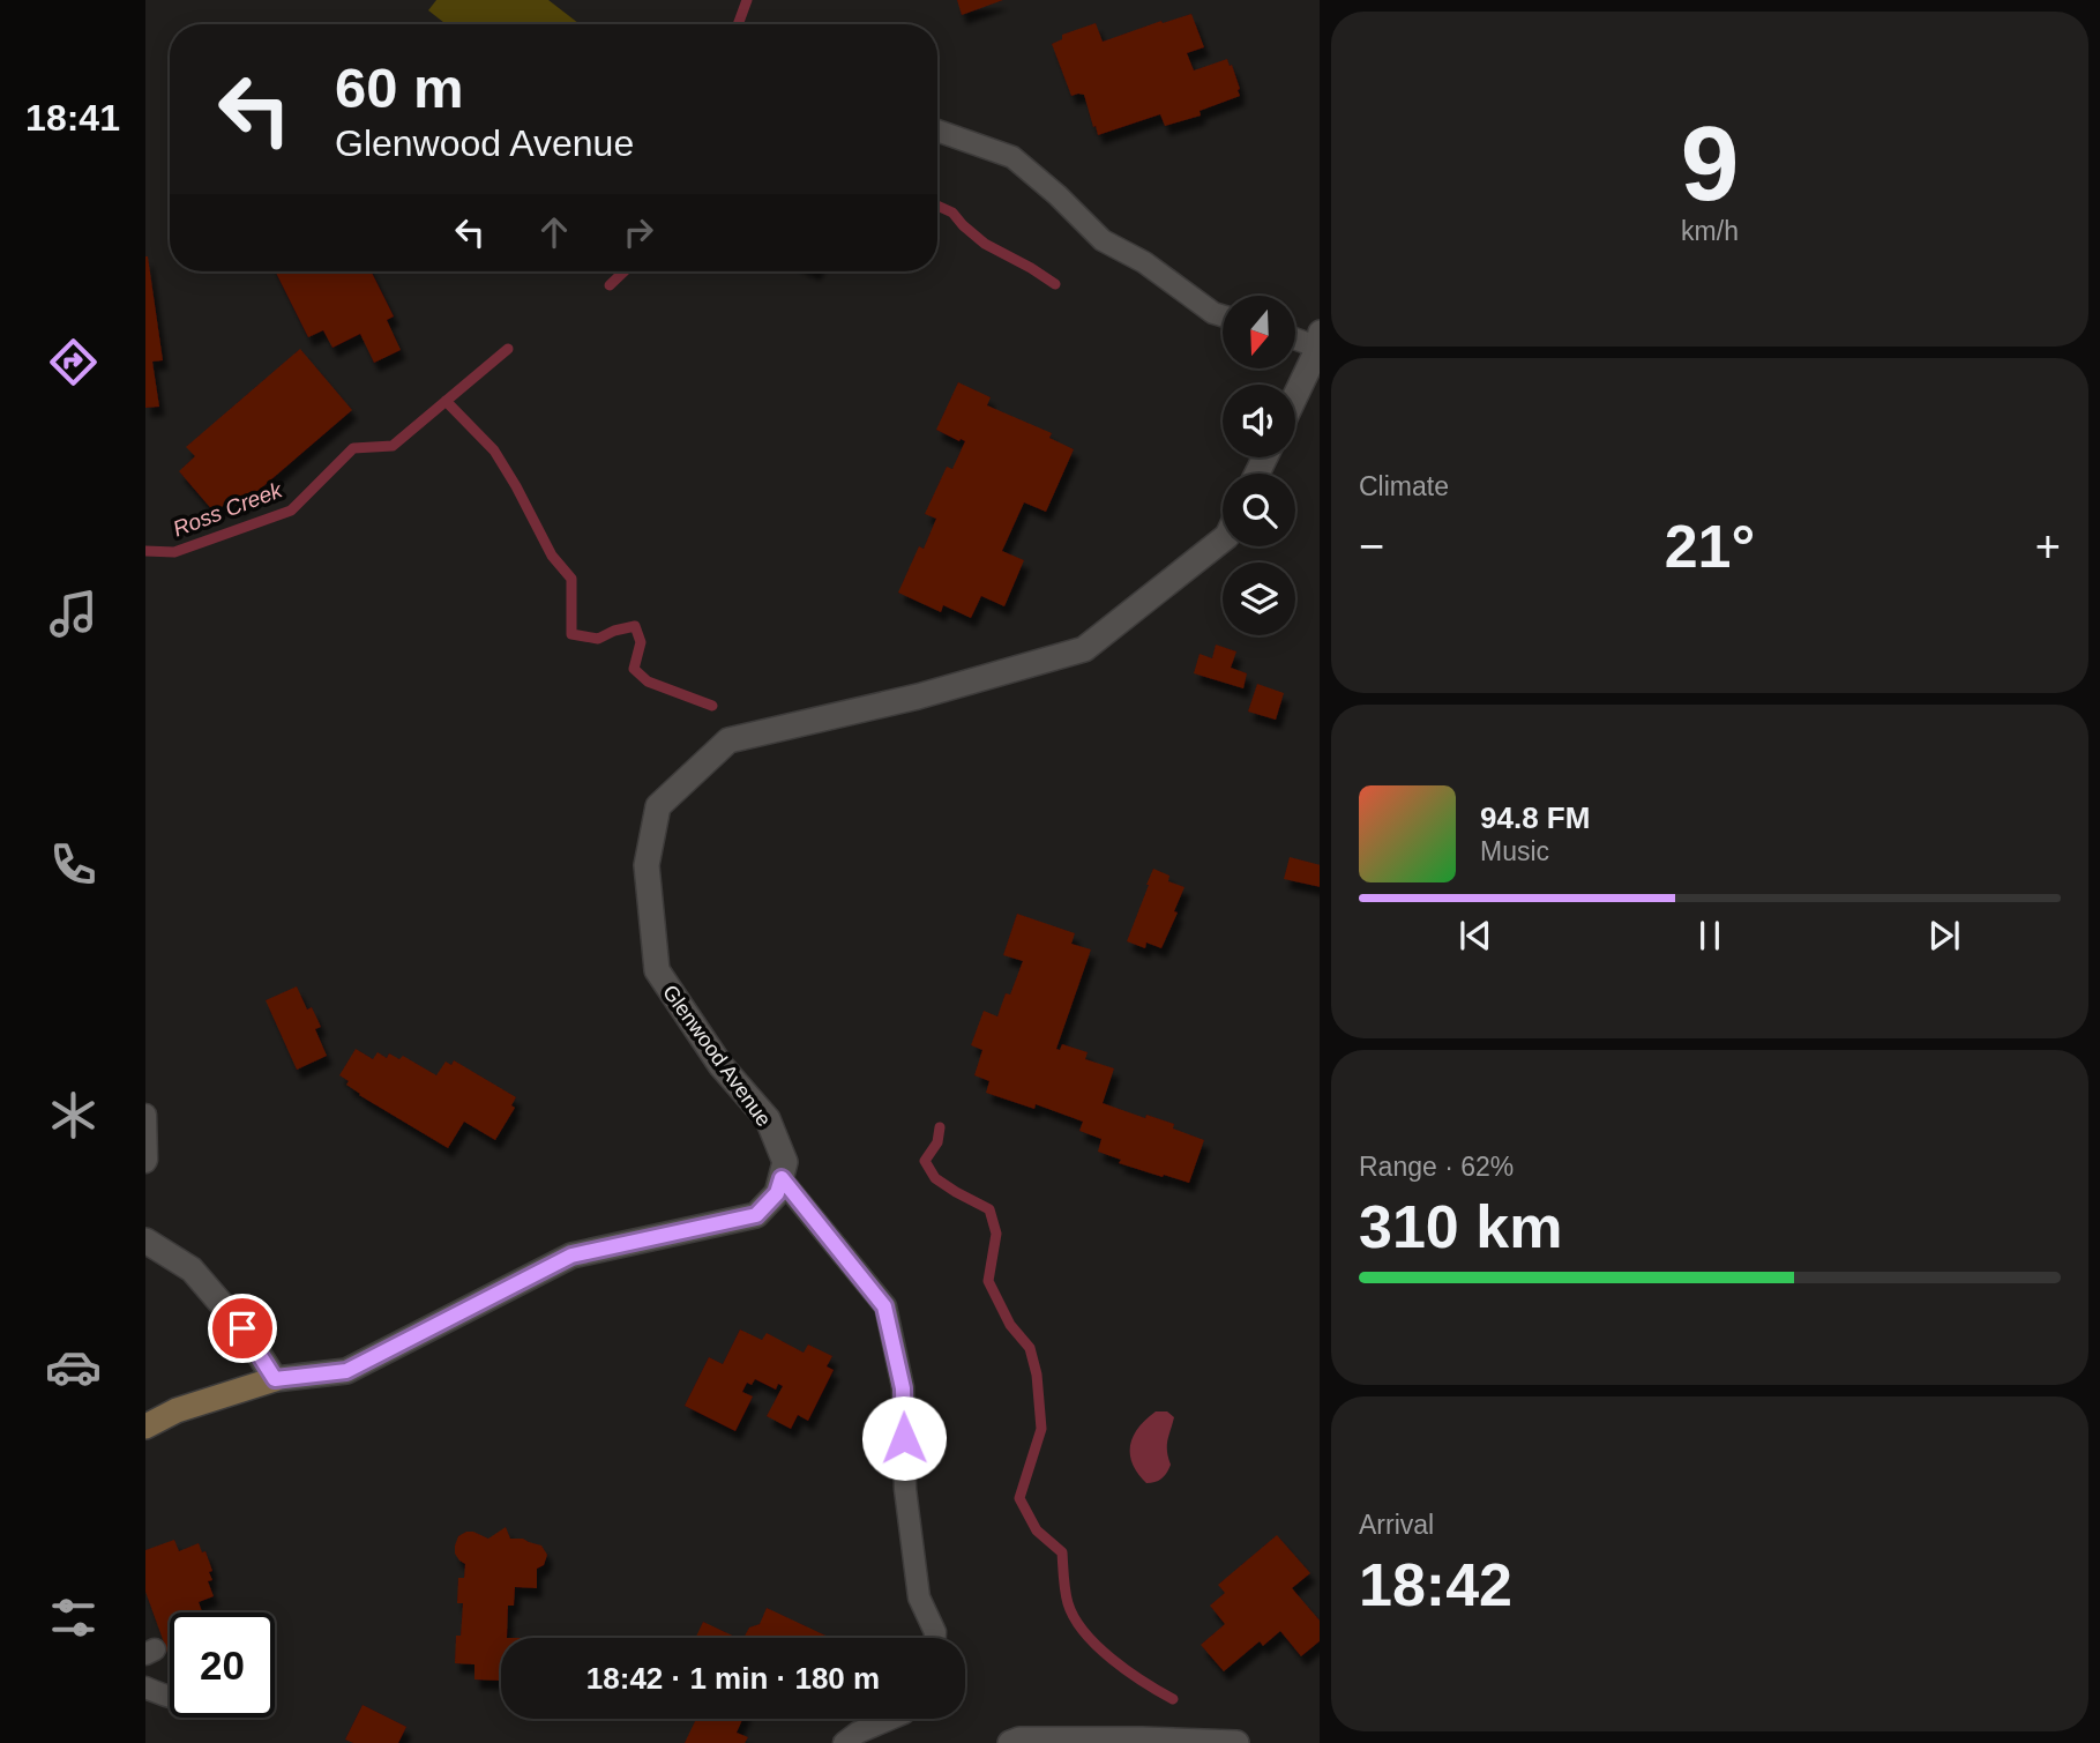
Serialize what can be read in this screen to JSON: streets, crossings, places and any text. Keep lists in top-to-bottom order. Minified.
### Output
{"streets":{"street":["Glenwood Avenue"]},"water":["Ross Creek"],"north":"bottom","page":{"tabs":"18:41","tile":[["9","km/h"],"Climate",["Range · 62%","310 km"],["Arrival","18:42"]],"turn":["60 m","Glenwood Avenue"],"heat":["−","21°","+"],"song":["94.8 FM","Music"],"limit":"20","trip":"18:42 · 1 min · 180 m"}}
